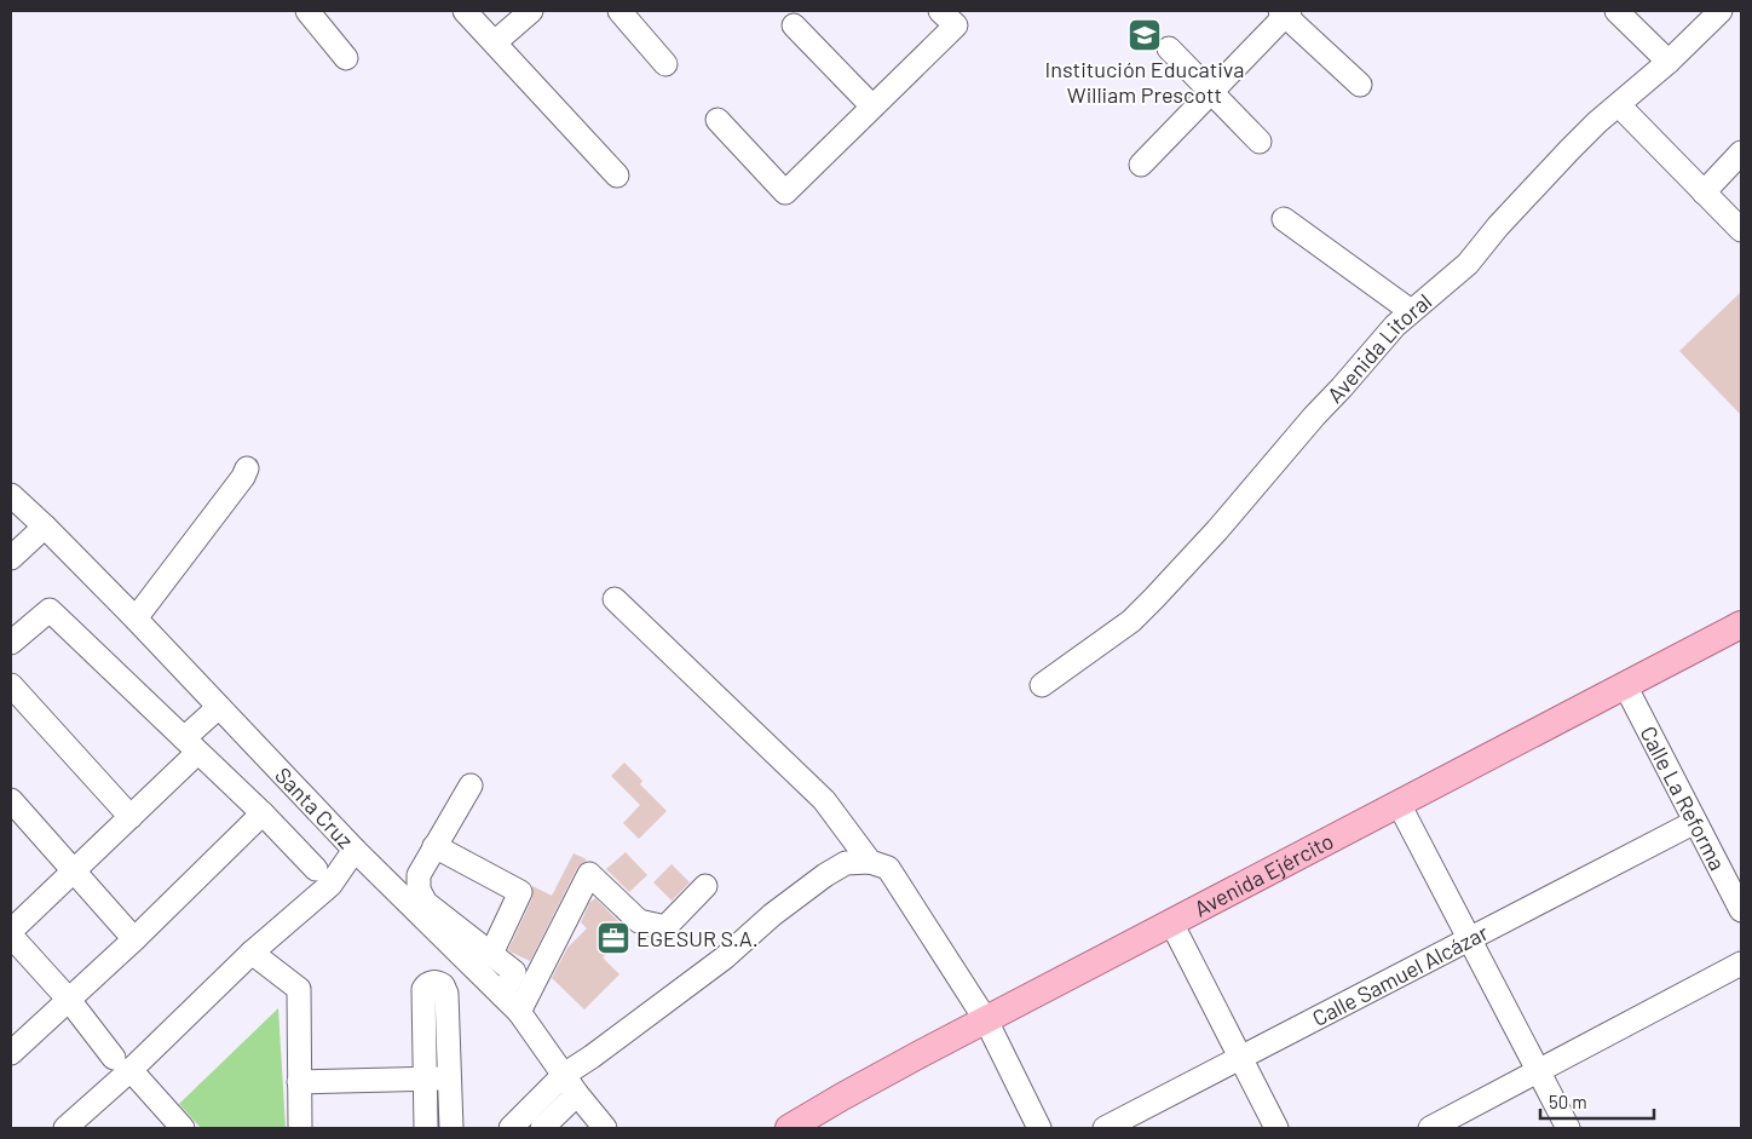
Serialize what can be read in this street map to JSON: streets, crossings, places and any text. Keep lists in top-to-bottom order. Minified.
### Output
{"streets":{"main road":["Avenida Ejército"],"street":["Avenida Litoral","Calle La Reforma","Santa Cruz","Calle Samuel Alcázar"]},"crossings":[["Calle La Reforma","Avenida Ejército"],["Calle La Reforma","Calle Samuel Alcázar"]],"places":{"school or university":["Institución Educativa William Prescott"],"office":["EGESUR S.A."]},"scale_bar":"50 m"}
